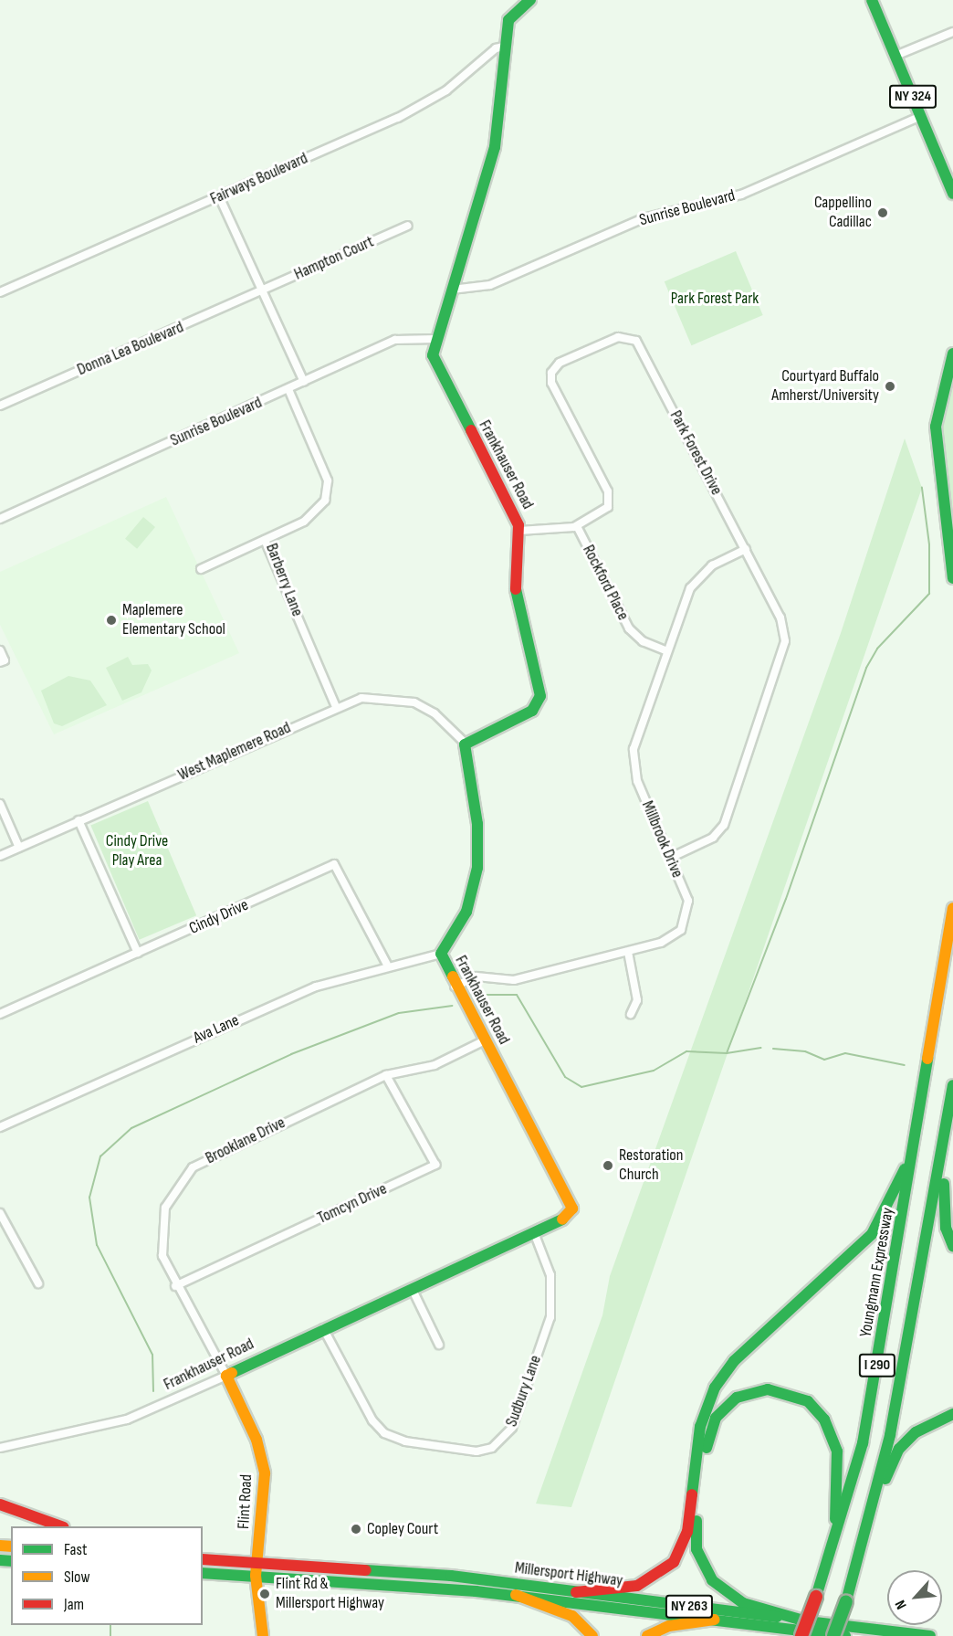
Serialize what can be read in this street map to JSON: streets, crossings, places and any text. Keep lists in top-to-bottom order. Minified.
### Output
{"streets":{"main road":["NY 324","Frankhauser Road","Youngmann Expressway","I 290","Flint Road","Millersport Highway","NY 263"],"street":["Fairways Boulevard","Sunrise Boulevard","Hampton Court","Donna Lea Boulevard","Park Forest Drive","Barberry Lane","Rockford Place","West Maplemere Road","Millbrook Drive","Cindy Drive","Ava Lane","Brooklane Drive","Tomcyn Drive","Sudbury Lane"]},"crossings":[["NY 324","Sunrise Boulevard"],["Fairways Boulevard","Frankhauser Road"],["Sunrise Boulevard","Frankhauser Road"],["Sunrise Boulevard","Barberry Lane"],["Hampton Court","Donna Lea Boulevard"],["Park Forest Drive","Frankhauser Road"],["Park Forest Drive","Rockford Place"],["Park Forest Drive","Millbrook Drive"],["Frankhauser Road","West Maplemere Road"],["Frankhauser Road","Millbrook Drive"],["Frankhauser Road","Ava Lane"],["Frankhauser Road","Brooklane Drive"],["Frankhauser Road","Sudbury Lane"],["Frankhauser Road","Flint Road"],["Barberry Lane","West Maplemere Road"],["Rockford Place","Millbrook Drive"],["Cindy Drive","Ava Lane"],["Brooklane Drive","Tomcyn Drive"],["Brooklane Drive","Flint Road"],["Flint Road","Millersport Highway"]],"parks":["Park Forest Park","Cindy Drive Play Area"],"places":["Cappellino Cadillac","Courtyard Buffalo Amherst/University","Maplemere Elementary School","Restoration Church","Copley Court","Flint Rd & Millersport Highway"],"legend":["Fast","Slow","Jam"],"north":"bottom left"}
